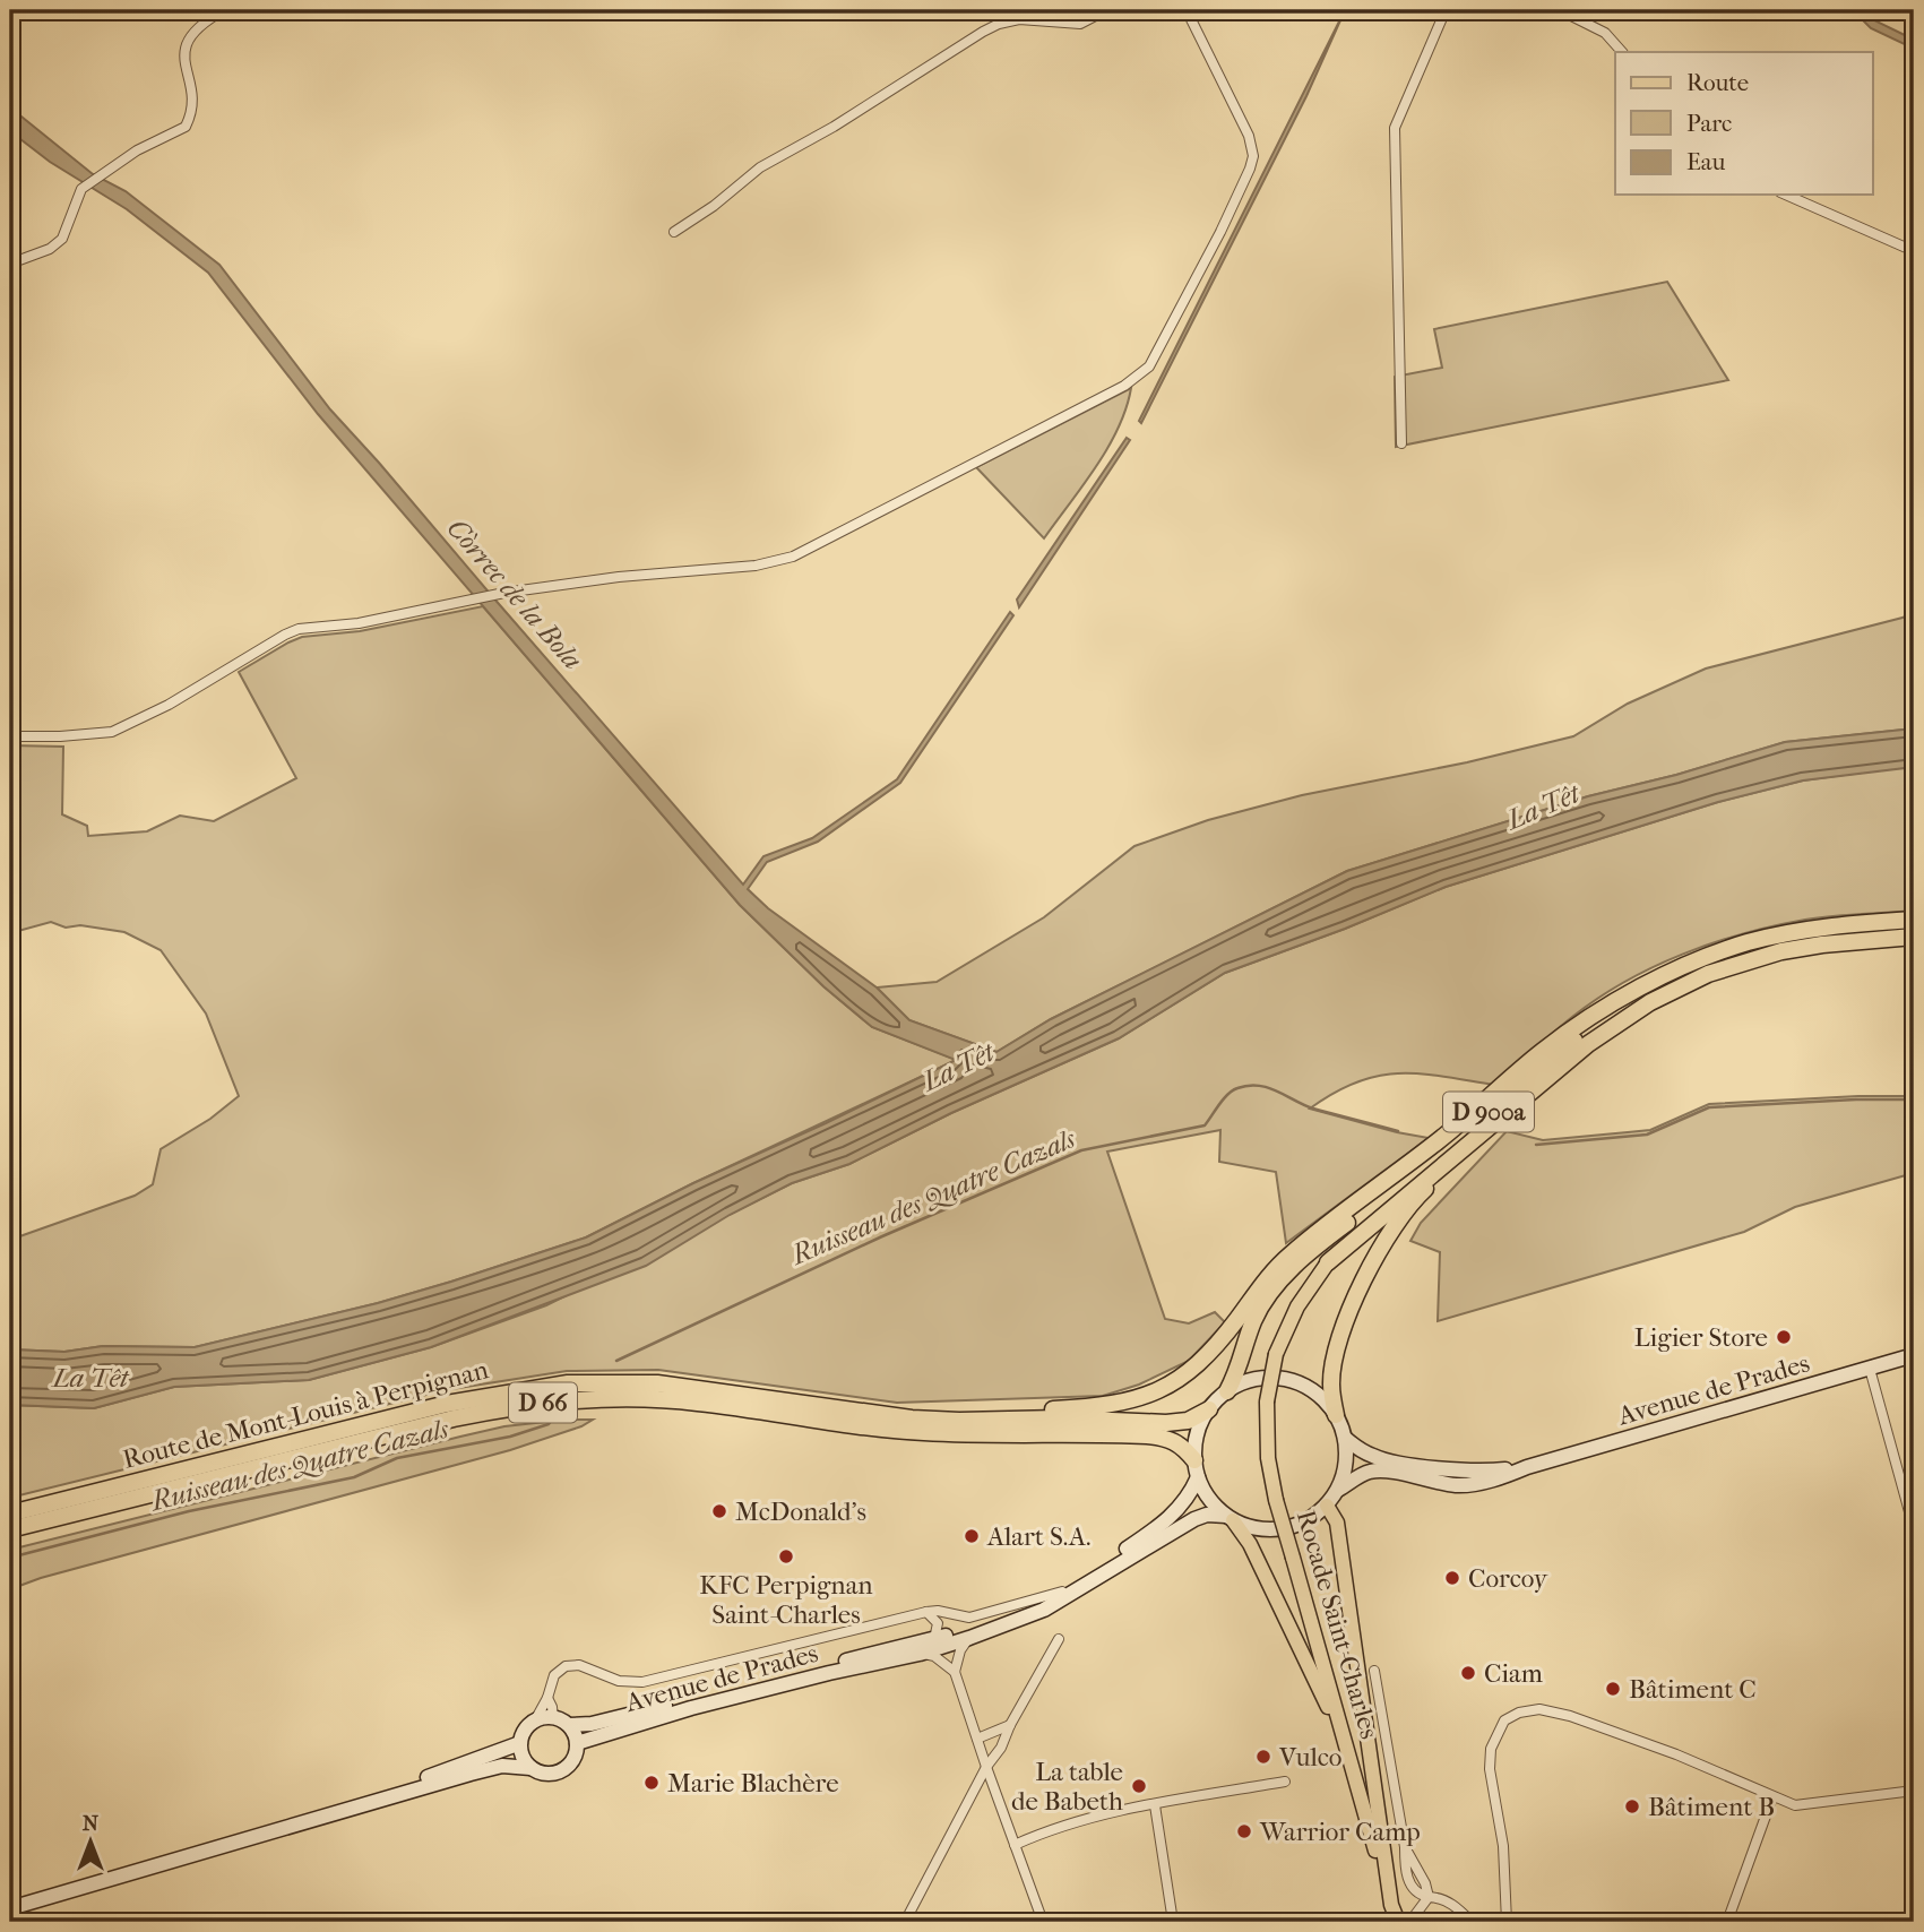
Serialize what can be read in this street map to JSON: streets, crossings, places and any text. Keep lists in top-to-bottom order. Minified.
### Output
{"streets":{"highway":["D 900a","D 66","Route de Mont-Louis à Perpignan"],"main road":["Avenue de Prades","Rocade Saint-Charles"]},"crossings":[["D 900a","Rocade Saint-Charles"],["Avenue de Prades","D 66"],["D 66","Route de Mont-Louis à Perpignan"]],"water":["Còrrec de la Bola","La Têt","Ruisseau des Quatre Cazals"],"places":["Ligier Store","McDonald's","Alart S.A.","KFC Perpignan Saint-Charles","Corcoy","Ciam","Bâtiment C","Vulco","Marie Blachère","La table de Babeth","Bâtiment B","Warrior Camp"],"legend":["Route","Parc","Eau"],"north":"top"}
